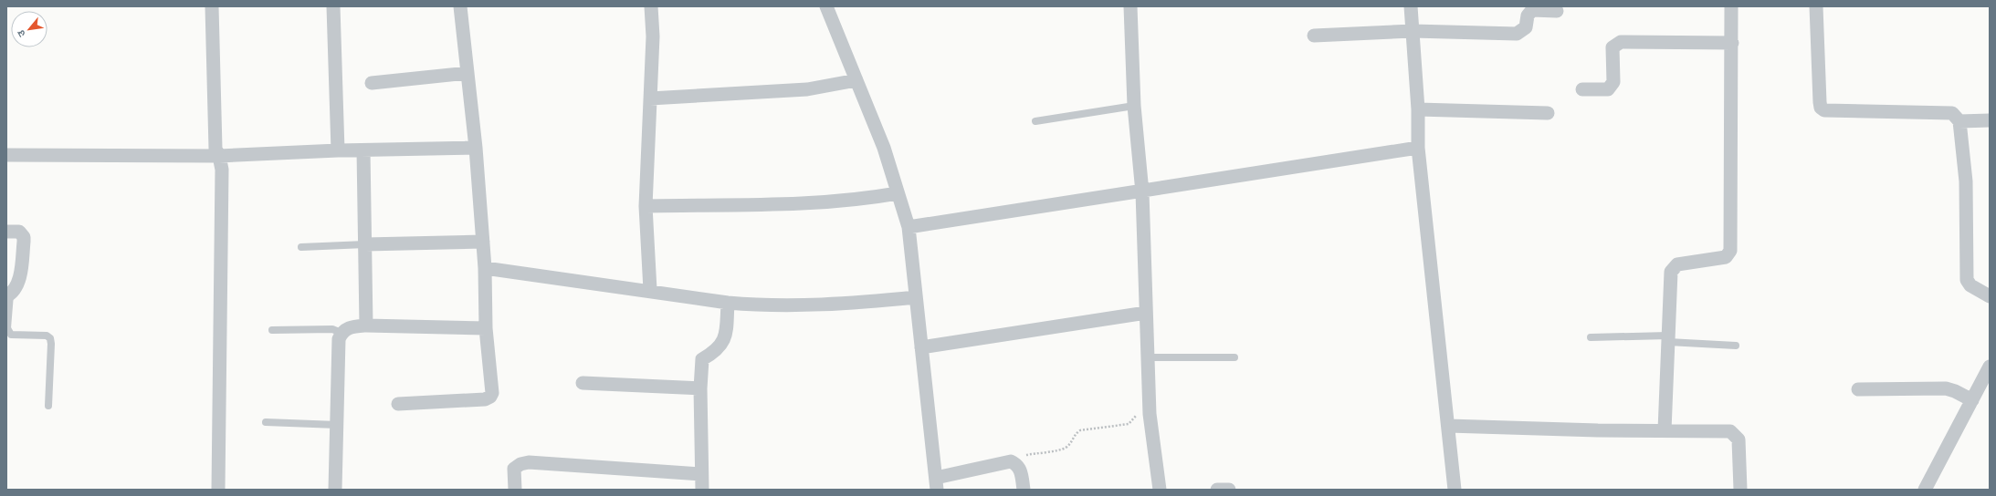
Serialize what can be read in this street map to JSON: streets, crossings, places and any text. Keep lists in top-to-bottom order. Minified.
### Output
{"north":"bottom left"}
